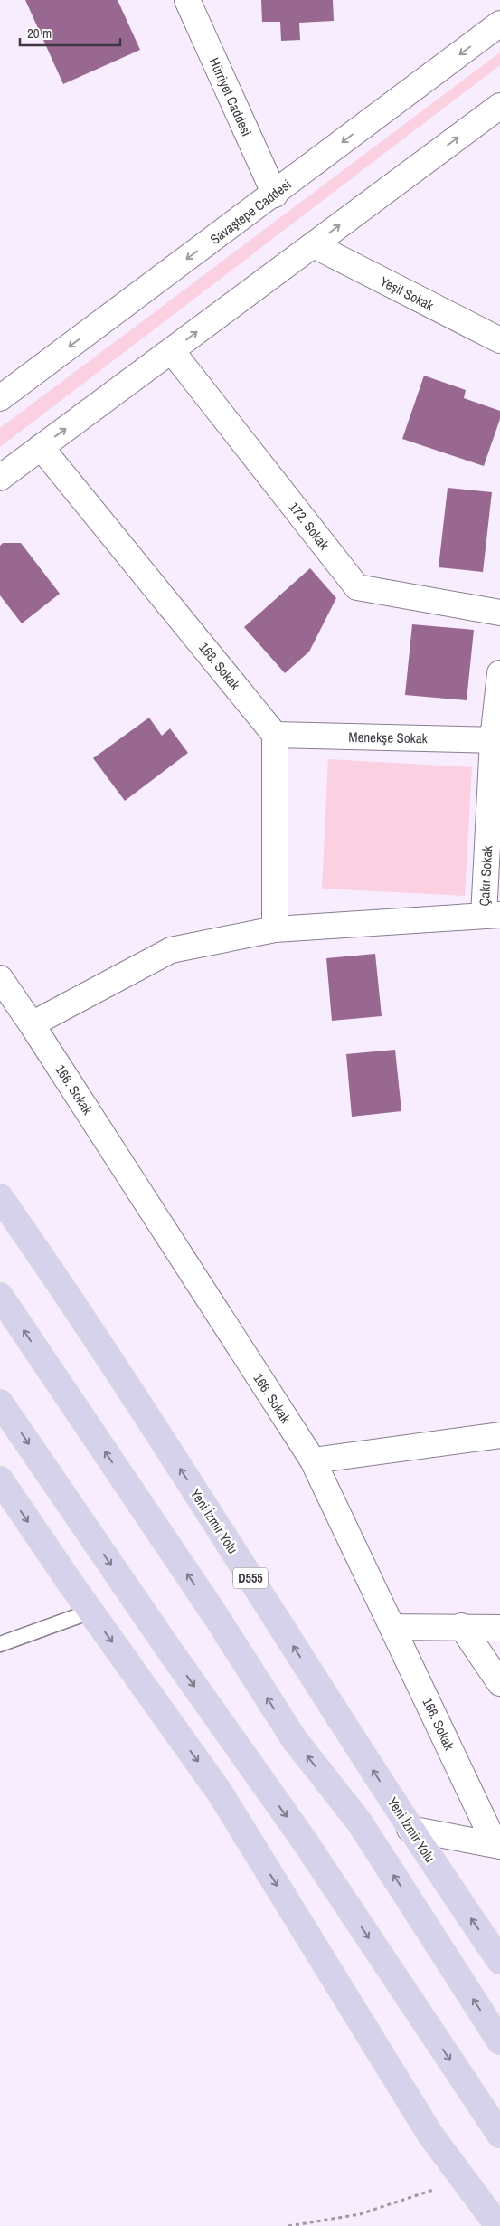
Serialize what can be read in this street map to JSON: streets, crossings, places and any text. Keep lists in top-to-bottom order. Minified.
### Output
{"streets":{"highway":["Yeni İzmir Yolu","D555"],"street":["Hürriyet Caddesi","Savaştepe Caddesi","Yeşil Sokak","172. Sokak","168. Sokak","Menekşe Sokak","Çakır Sokak","166. Sokak"]},"crossings":[["Hürriyet Caddesi","Savaştepe Caddesi"],["168. Sokak","Menekşe Sokak"],["Menekşe Sokak","Çakır Sokak"]],"scale_bar":"20 m"}
